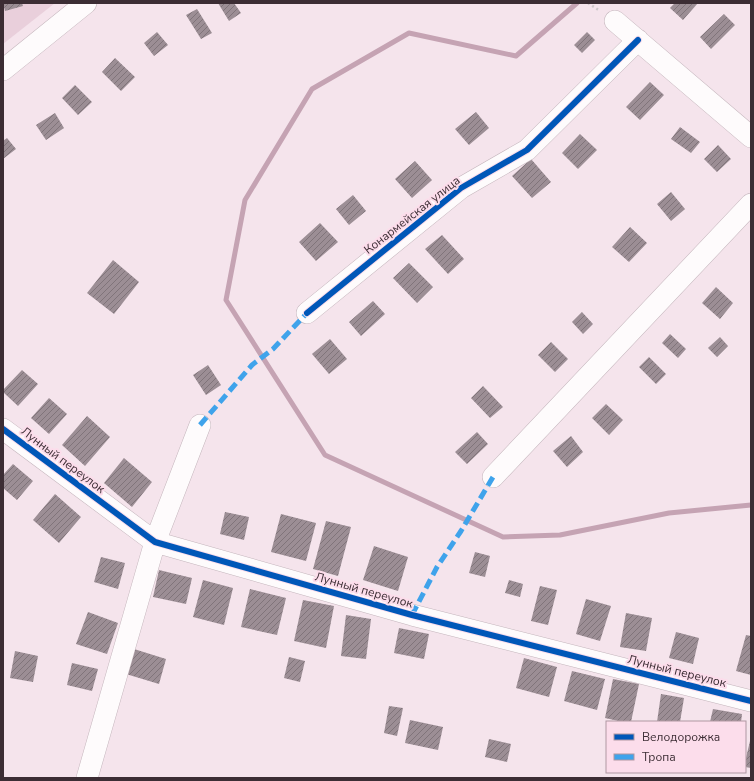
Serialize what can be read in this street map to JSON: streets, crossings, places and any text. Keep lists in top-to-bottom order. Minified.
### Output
{"streets":{"street":["Конармейская улица","Лунный переулок"]},"legend":["Велодорожка","Тропа"]}
